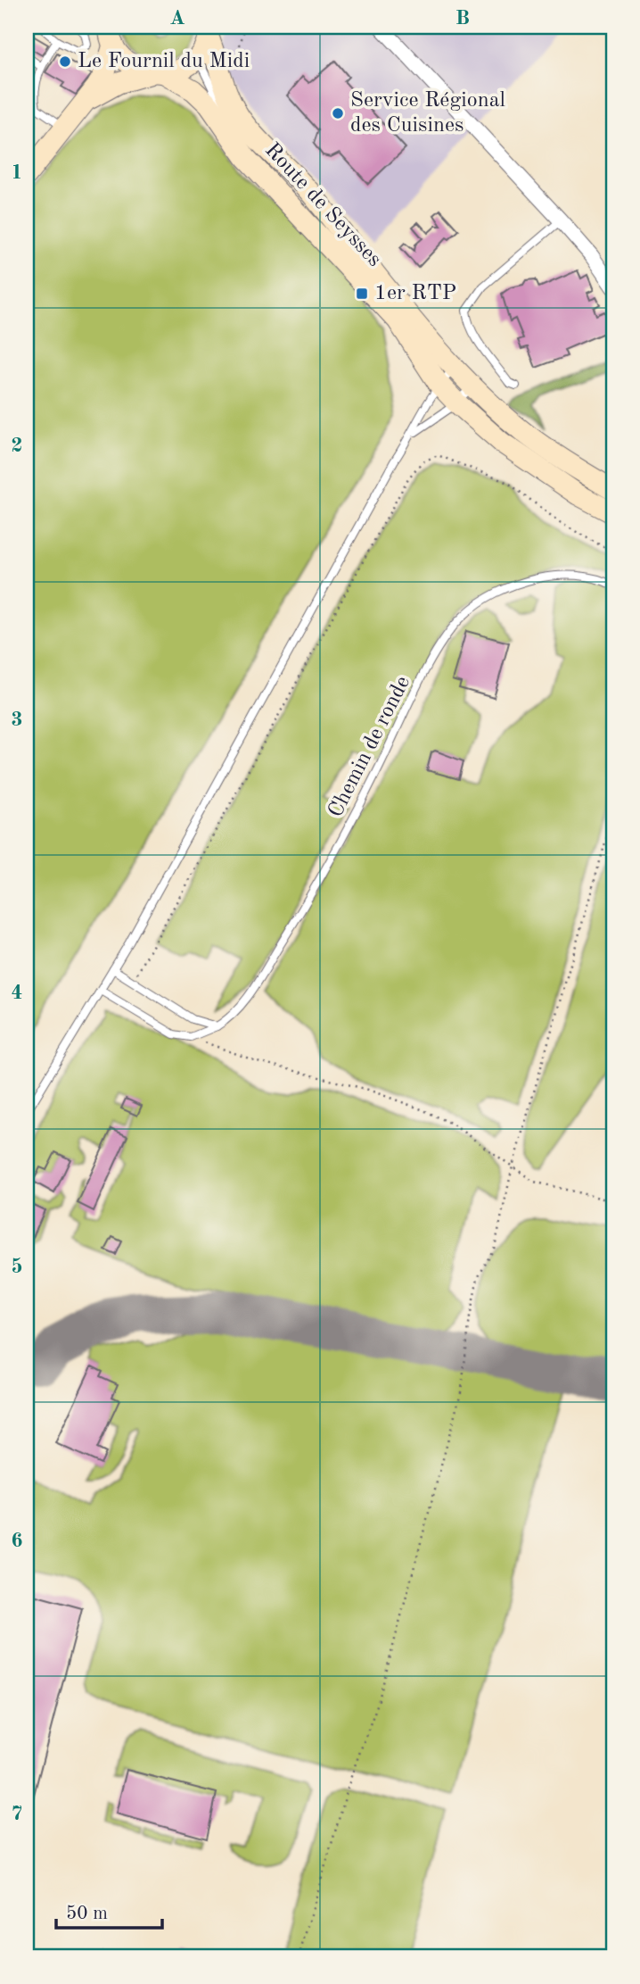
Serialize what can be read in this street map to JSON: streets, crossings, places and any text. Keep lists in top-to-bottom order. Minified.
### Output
{"streets":{"main road":["Route de Seysses"],"lane":["Chemin de ronde"]},"places":{"other":["Le Fournil du Midi","Service Régional des Cuisines"],"transit":["1er RTP"]},"scale_bar":"50 m","grid":{"columns":["A","B"],"rows":["1","2","3","4","5","6","7"]}}
